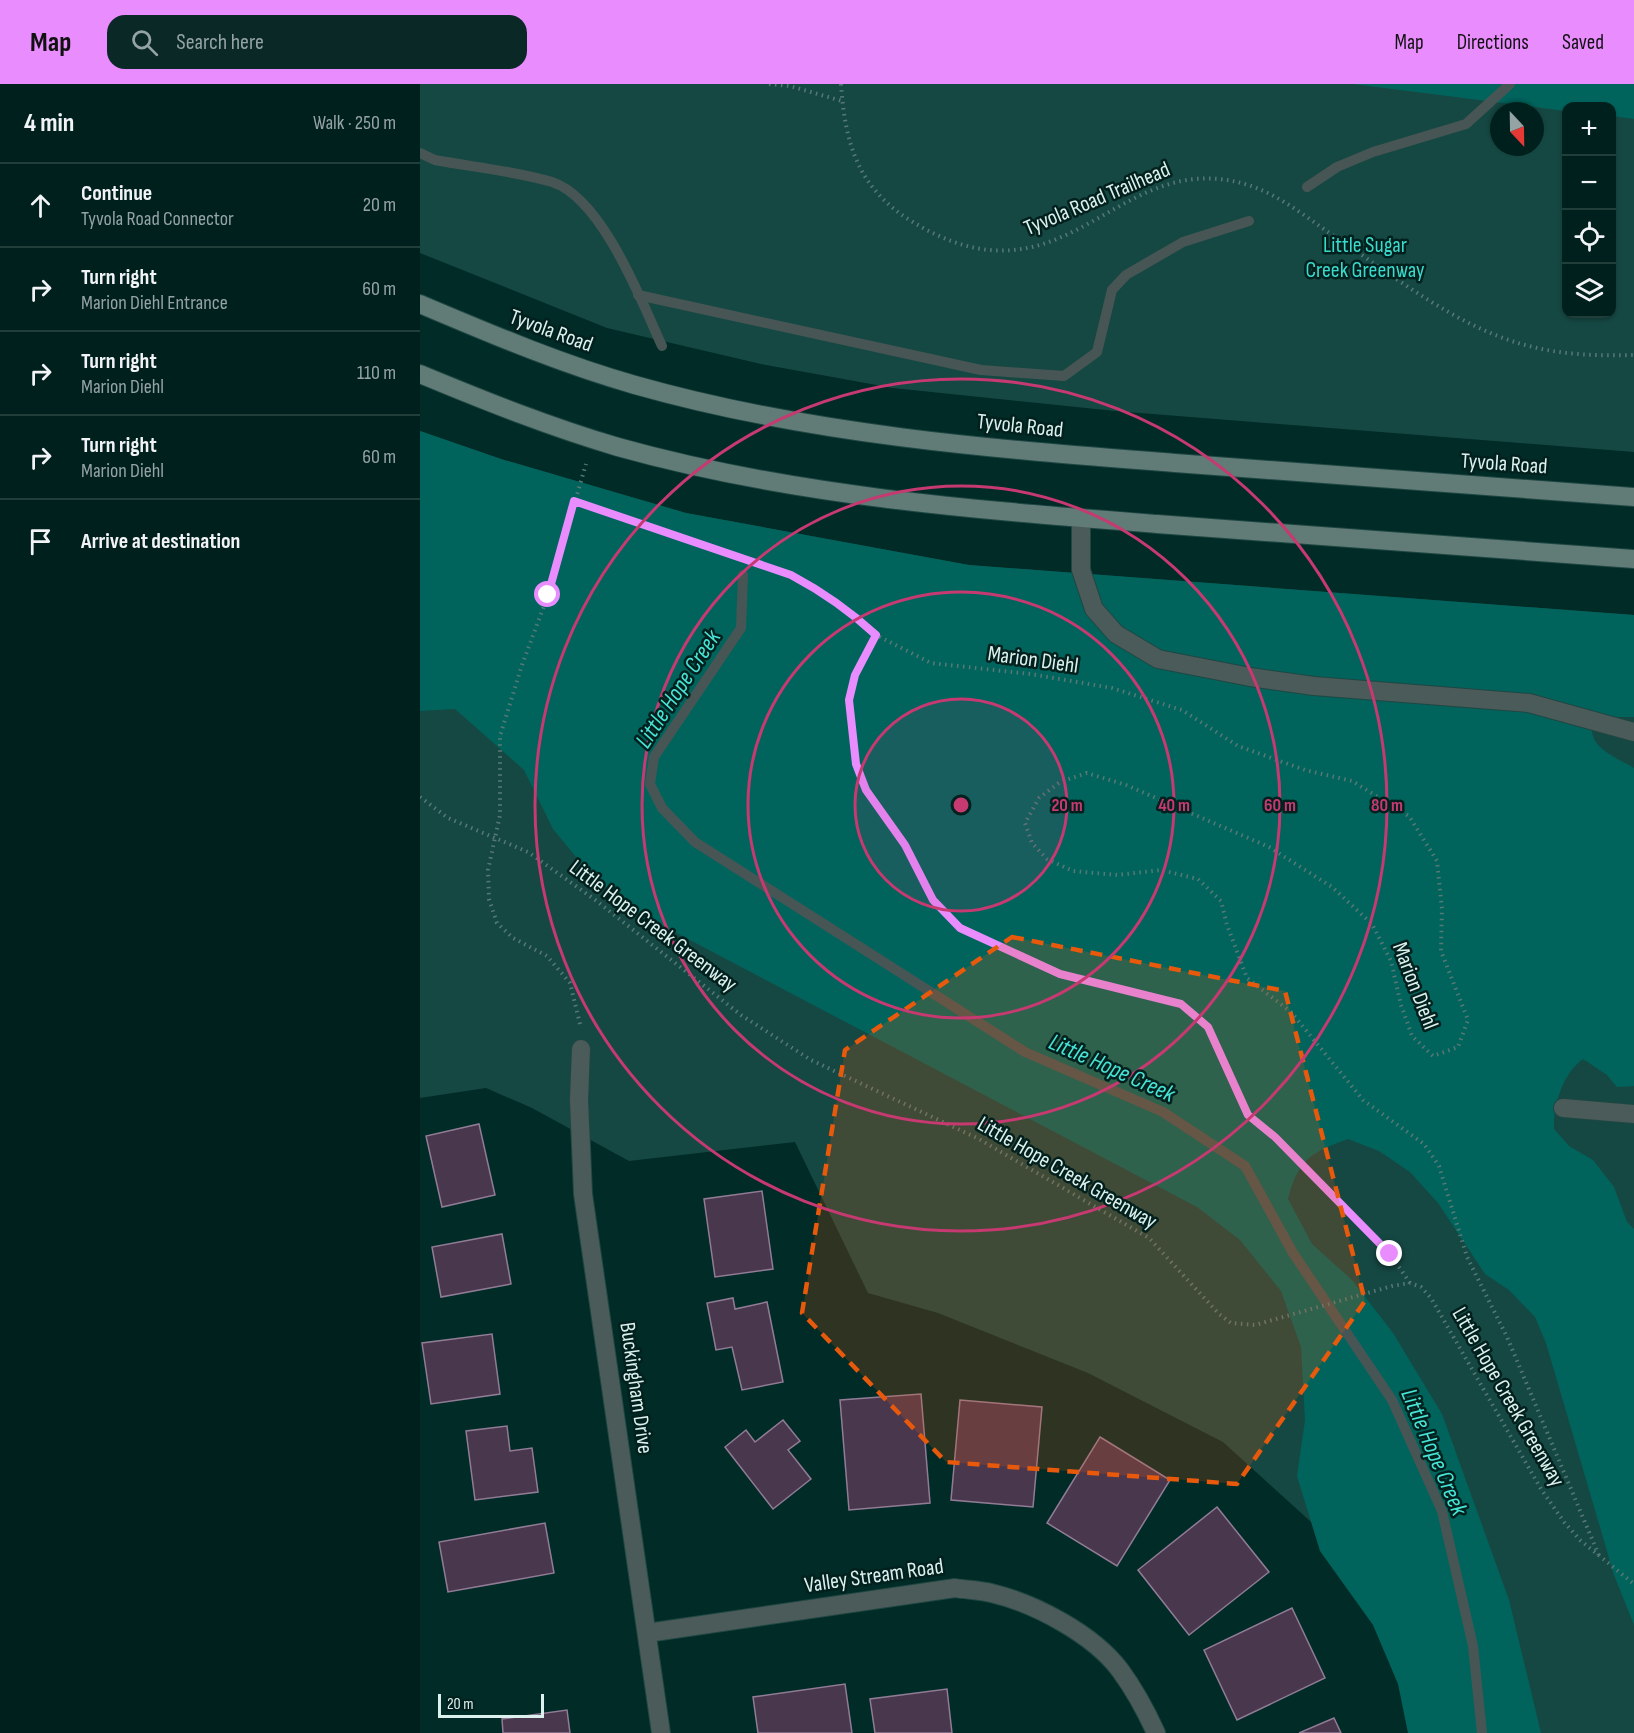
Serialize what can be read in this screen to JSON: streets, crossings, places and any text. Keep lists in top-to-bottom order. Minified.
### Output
{"streets":{"main road":["Tyvola Road"],"street":["Buckingham Drive","Valley Stream Road"],"path":["Tyvola Road Trailhead","Marion Diehl","Little Hope Creek Greenway"]},"crossings":[["Marion Diehl","Little Hope Creek Greenway"],["Buckingham Drive","Valley Stream Road"]],"water":["Little Hope Creek"],"parks":["Little Sugar Creek Greenway"],"scale_bar":"20 m","north":"bottom","page":{"header":"Map","search":"Search here","nav":["Map","Directions","Saved"],"heading":["4 min","Walk · 250 m"],"map_buttons":["+","−"],"list":[["Continue","Tyvola Road Connector","20 m"],["Turn right","Marion Diehl Entrance","60 m"],["Turn right","Marion Diehl","110 m"],["Turn right","Marion Diehl","60 m"],"Arrive at destination"],"scale":"20 m"},"rings":["20 m","40 m","60 m","80 m"]}
